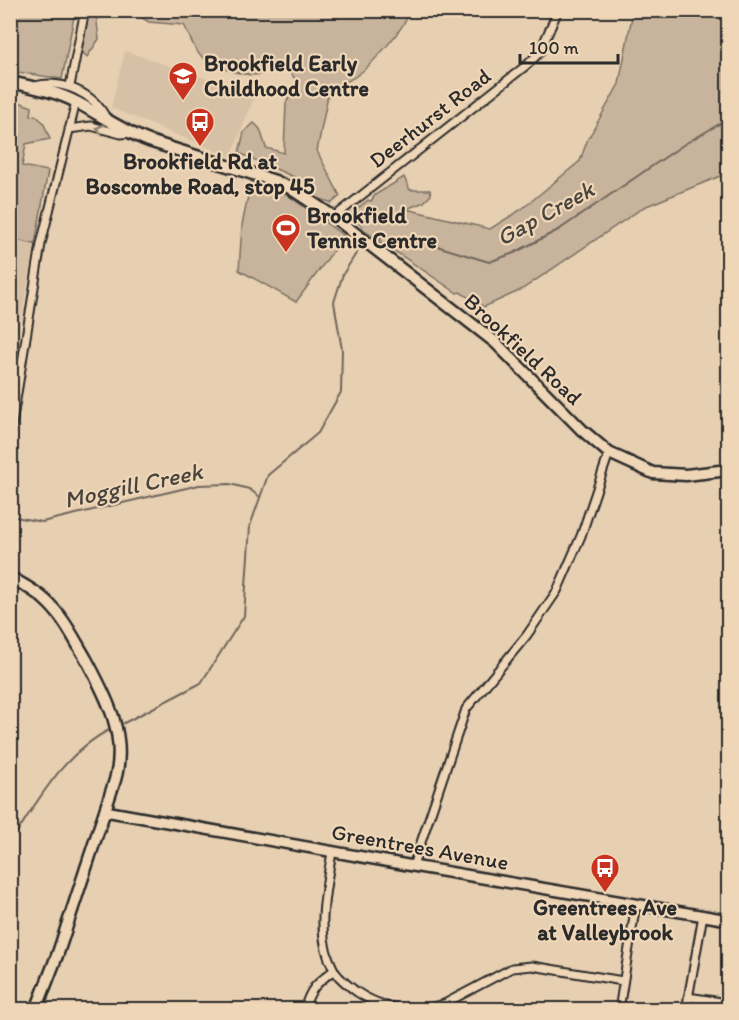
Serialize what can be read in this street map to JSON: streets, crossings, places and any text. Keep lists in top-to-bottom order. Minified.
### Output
{"streets":{"main road":["Brookfield Road"],"street":["Deerhurst Road","Greentrees Avenue"]},"crossings":[["Deerhurst Road","Brookfield Road"]],"water":["Gap Creek","Moggill Creek"],"places":{"school or university":["Brookfield Early Childhood Centre"],"bus stop":["Brookfield Rd at Boscombe Road, stop 45","Greentrees Ave at Valleybrook"],"sports":["Brookfield Tennis Centre"]},"scale_bar":"100 m"}
